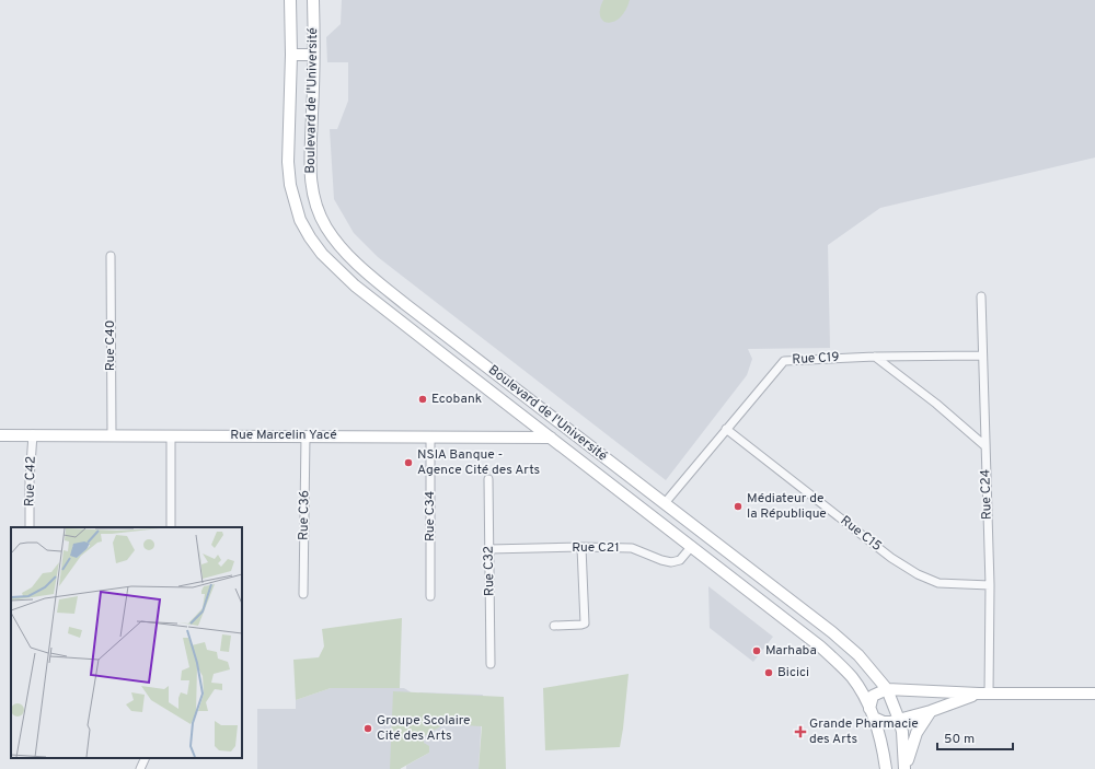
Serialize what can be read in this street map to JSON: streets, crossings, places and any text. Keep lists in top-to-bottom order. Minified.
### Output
{"streets":{"street":["Boulevard de l'Université","Rue C40","Rue C19","Rue Marcelin Yacé","Rue C42","Rue C24","Rue C36","Rue C34","Rue C15","Rue C21","Rue C32"]},"crossings":[["Boulevard de l'Université","Rue C19"],["Boulevard de l'Université","Rue Marcelin Yacé"],["Boulevard de l'Université","Rue C21"],["Rue C40","Rue Marcelin Yacé"],["Rue C19","Rue C24"],["Rue C19","Rue C15"],["Rue Marcelin Yacé","Rue C42"],["Rue Marcelin Yacé","Rue C36"],["Rue Marcelin Yacé","Rue C34"],["Rue C24","Rue C15"],["Rue C21","Rue C32"]],"places":{"other":["Ecobank","NSIA Banque - Agence Cité des Arts","Médiateur de la République","Marhaba","Bicici","Groupe Scolaire Cité des Arts"],"health":["Grande Pharmacie des Arts"]},"scale_bar":"50 m"}
